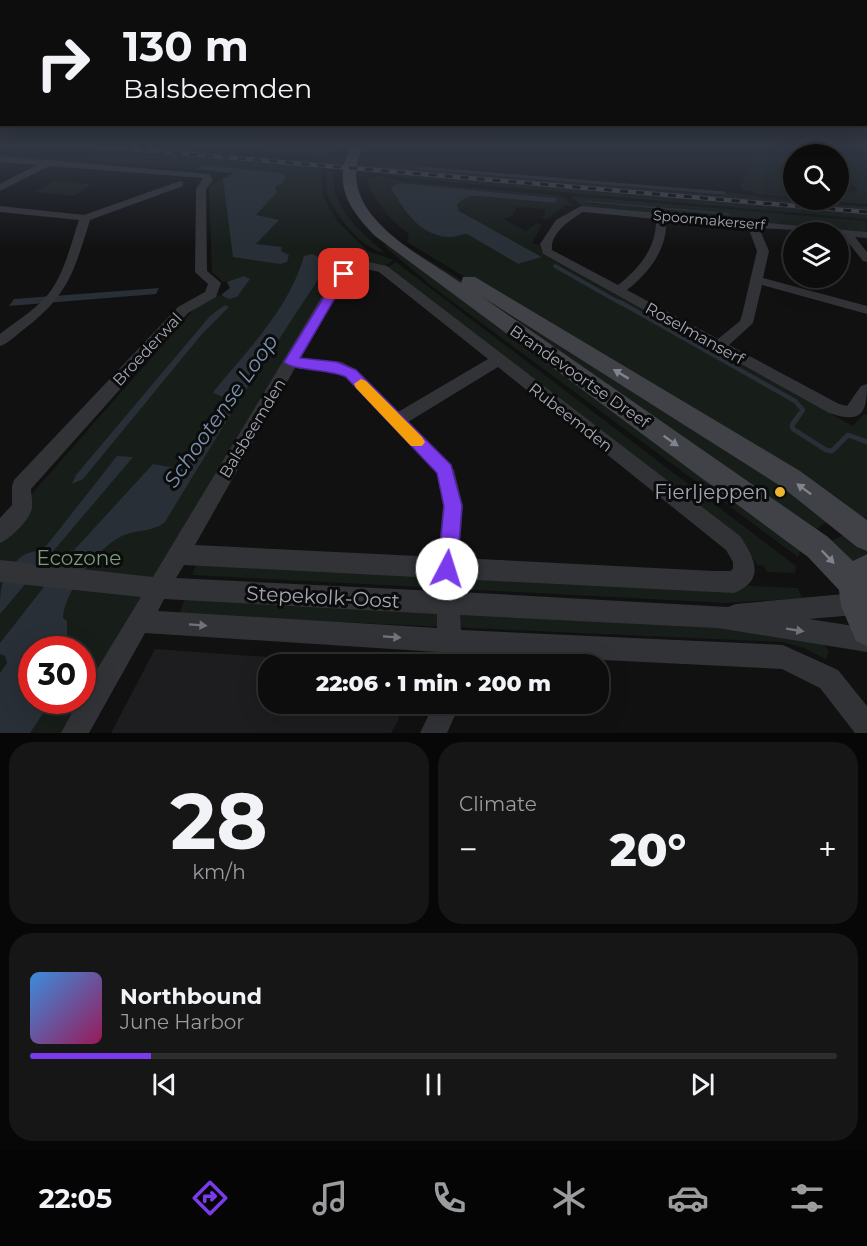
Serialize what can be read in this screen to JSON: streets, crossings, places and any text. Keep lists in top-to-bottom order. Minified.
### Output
{"streets":{"main road":["Brandevoortse Dreef"],"street":["Spoormakerserf","Roselmanserf","Broederwal","Rubeemden","Balsbeemden","Stepekolk-Oost"]},"crossings":[["Spoormakerserf","Roselmanserf"],["Brandevoortse Dreef","Stepekolk-Oost"],["Rubeemden","Balsbeemden"],["Rubeemden","Stepekolk-Oost"],["Balsbeemden","Stepekolk-Oost"]],"water":["Schootense Loop"],"parks":["Ecozone"],"places":["Fierljeppen"],"page":{"turn":["130 m","Balsbeemden"],"limit":"30","trip":"22:06 · 1 min · 200 m","tile":[["28","km/h"],"Climate"],"heat":["−","20°","+"],"song":["Northbound","June Harbor"],"tabs":"22:05"}}
